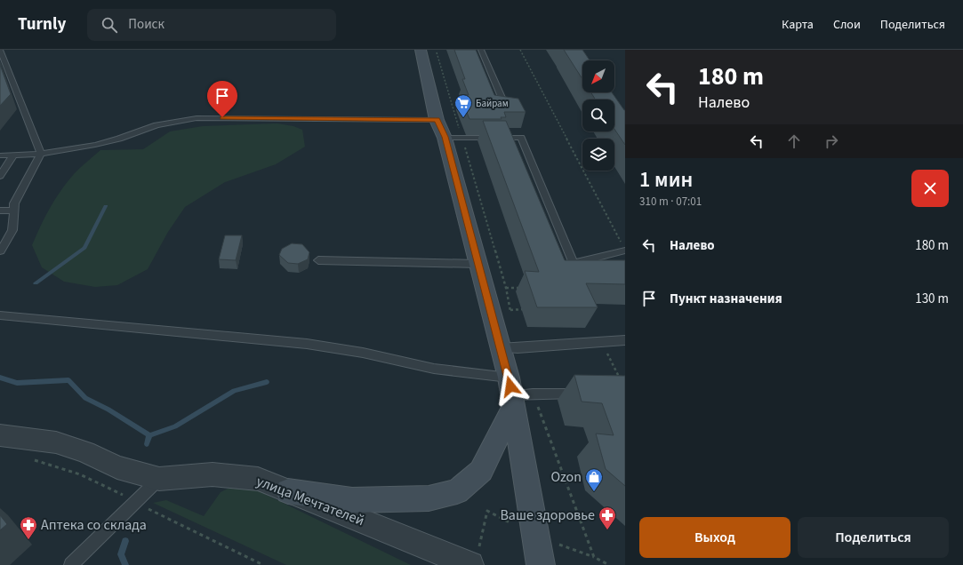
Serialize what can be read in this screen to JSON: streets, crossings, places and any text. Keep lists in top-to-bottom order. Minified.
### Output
{"streets":{"street":["улица Мечтателей"]},"places":{"supermarket":["Байрам"],"shop":["Ozon"],"pharmacy":["Ваше здоровье","Аптека со склада"]},"north":"bottom left","page":{"header":"Turnly","search":"Поиск","nav":["Карта","Слои","Поделиться"],"turn":["180 m","Налево"],"heading":["1 мин","310 m · 07:01"],"list":[{"name":"Налево","value":"180 m"},{"name":"Пункт назначения","value":"130 m"}],"buttons":["Выход","Поделиться"]}}
